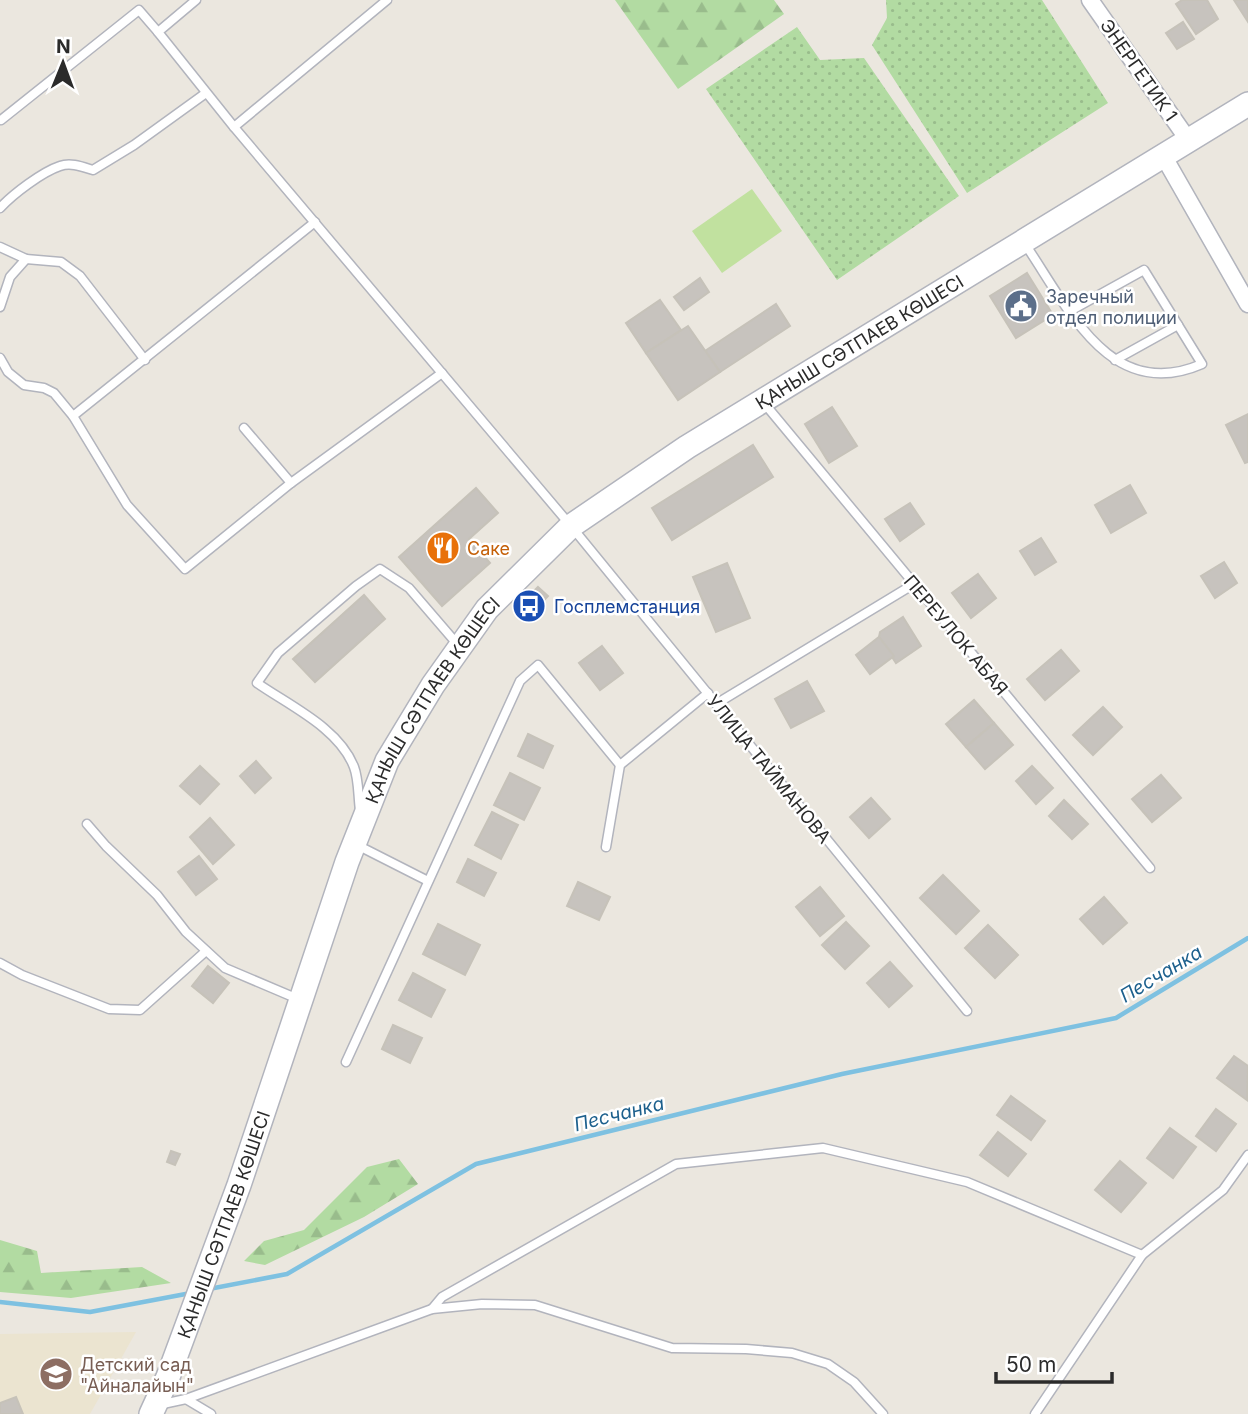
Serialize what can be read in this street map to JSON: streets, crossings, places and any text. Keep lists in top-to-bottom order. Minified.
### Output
{"streets":{"street":["ЭНЕРГЕТИК 1","ҚАНЫШ СӘТПАЕВ КӨШЕСІ"],"lane":["ПЕРЕУЛОК АБАЯ","УЛИЦА ТАЙМАНОВА"]},"crossings":[["ЭНЕРГЕТИК 1","ҚАНЫШ СӘТПАЕВ КӨШЕСІ"],["ҚАНЫШ СӘТПАЕВ КӨШЕСІ","ПЕРЕУЛОК АБАЯ"],["ҚАНЫШ СӘТПАЕВ КӨШЕСІ","УЛИЦА ТАЙМАНОВА"]],"water":["Песчанка"],"places":{"public building":["Заречный отдел полиции"],"restaurant":["Саке"],"bus stop":["Госплемстанция"],"school or university":["Детский сад \"Айналайын\""]},"scale_bar":"50 m","north":"top"}
